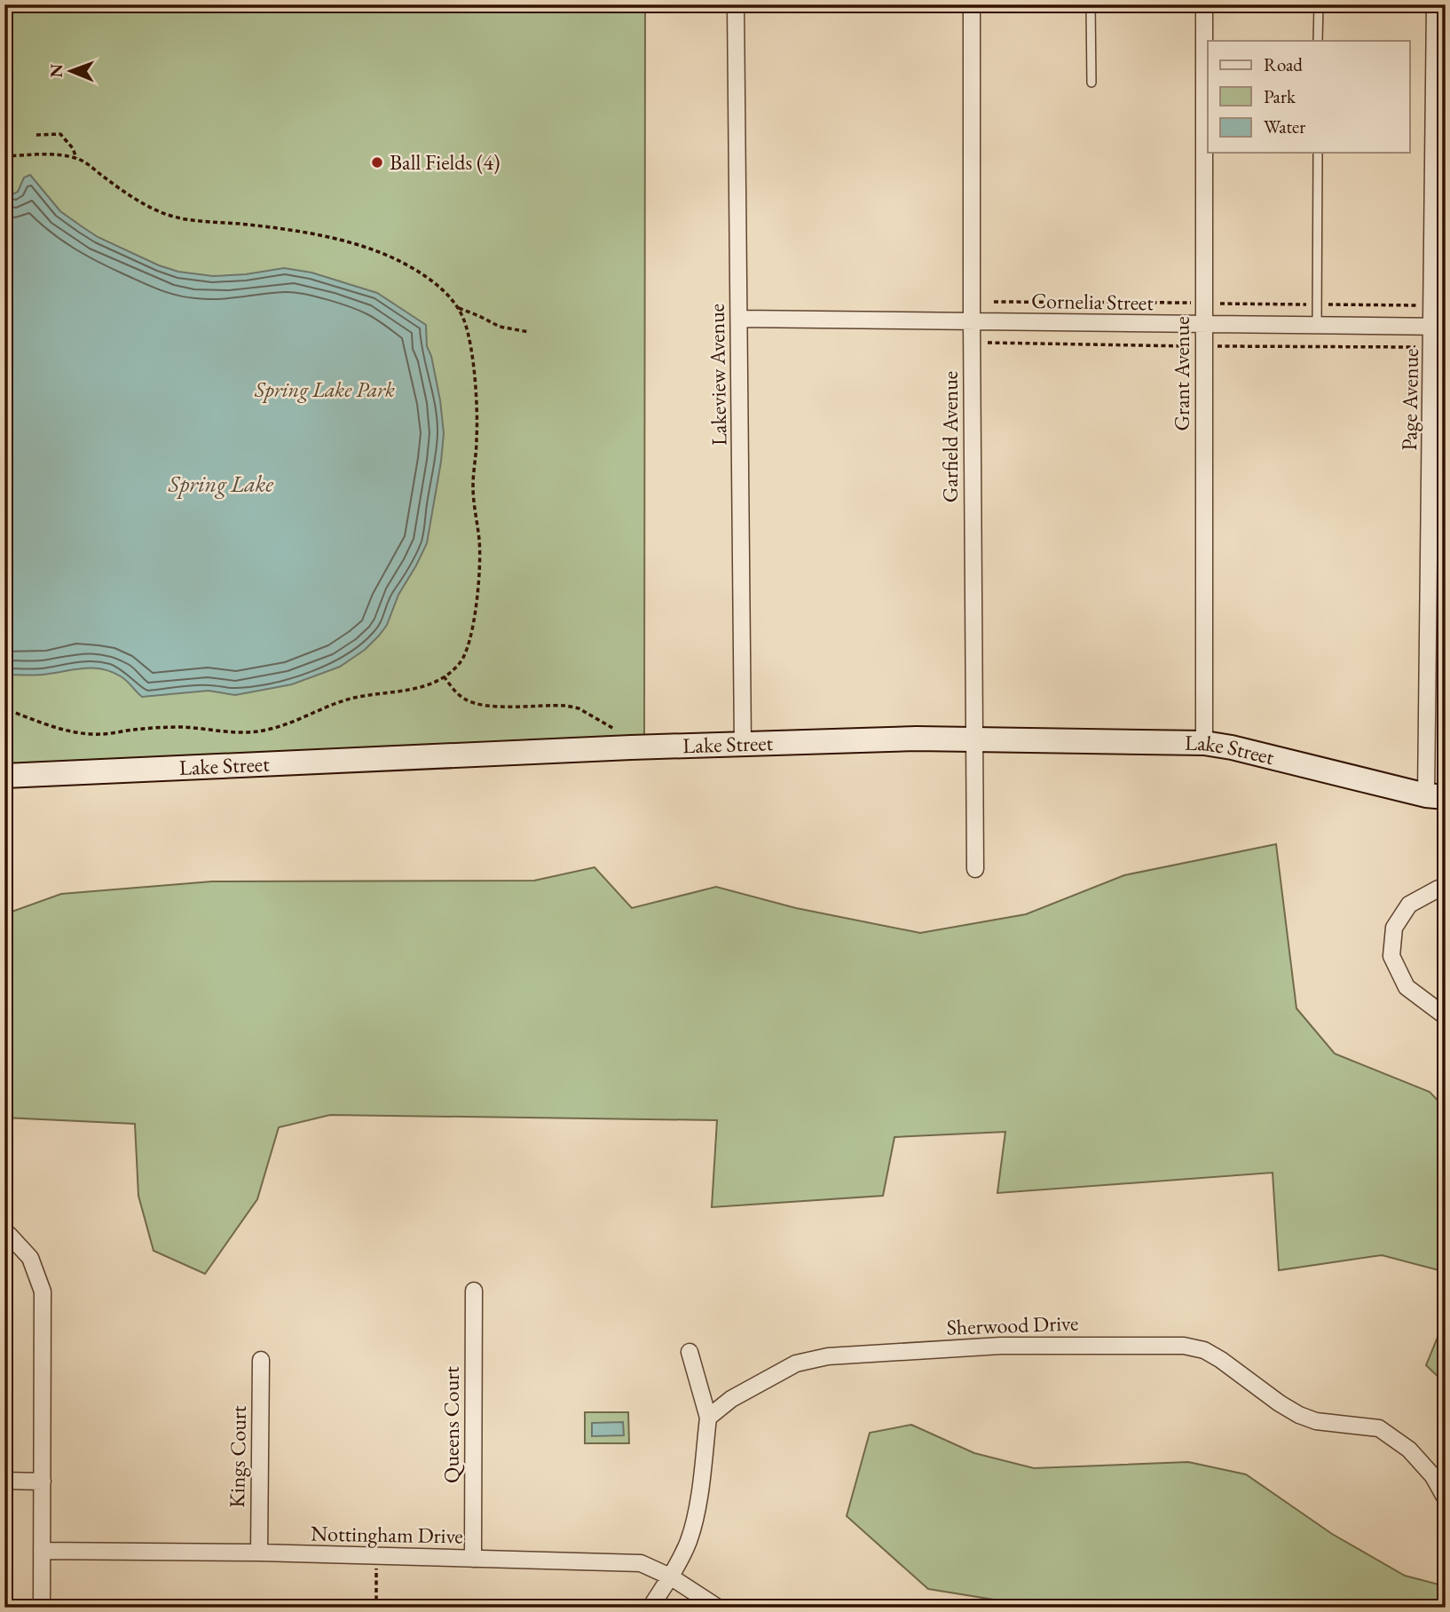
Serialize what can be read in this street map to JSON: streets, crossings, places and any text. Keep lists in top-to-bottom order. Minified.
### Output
{"streets":{"street":["Cornelia Street","Grant Avenue","Lakeview Avenue","Page Avenue","Garfield Avenue","Lake Street","Sherwood Drive","Queens Court","Kings Court","Nottingham Drive"]},"crossings":[["Cornelia Street","Grant Avenue"],["Cornelia Street","Lakeview Avenue"],["Cornelia Street","Page Avenue"],["Cornelia Street","Garfield Avenue"],["Grant Avenue","Lake Street"],["Lakeview Avenue","Lake Street"],["Page Avenue","Lake Street"],["Garfield Avenue","Lake Street"],["Queens Court","Nottingham Drive"],["Kings Court","Nottingham Drive"]],"water":["Spring Lake"],"parks":["Spring Lake Park"],"places":["Ball Fields (4)"],"legend":["Road","Park","Water"],"north":"left"}
